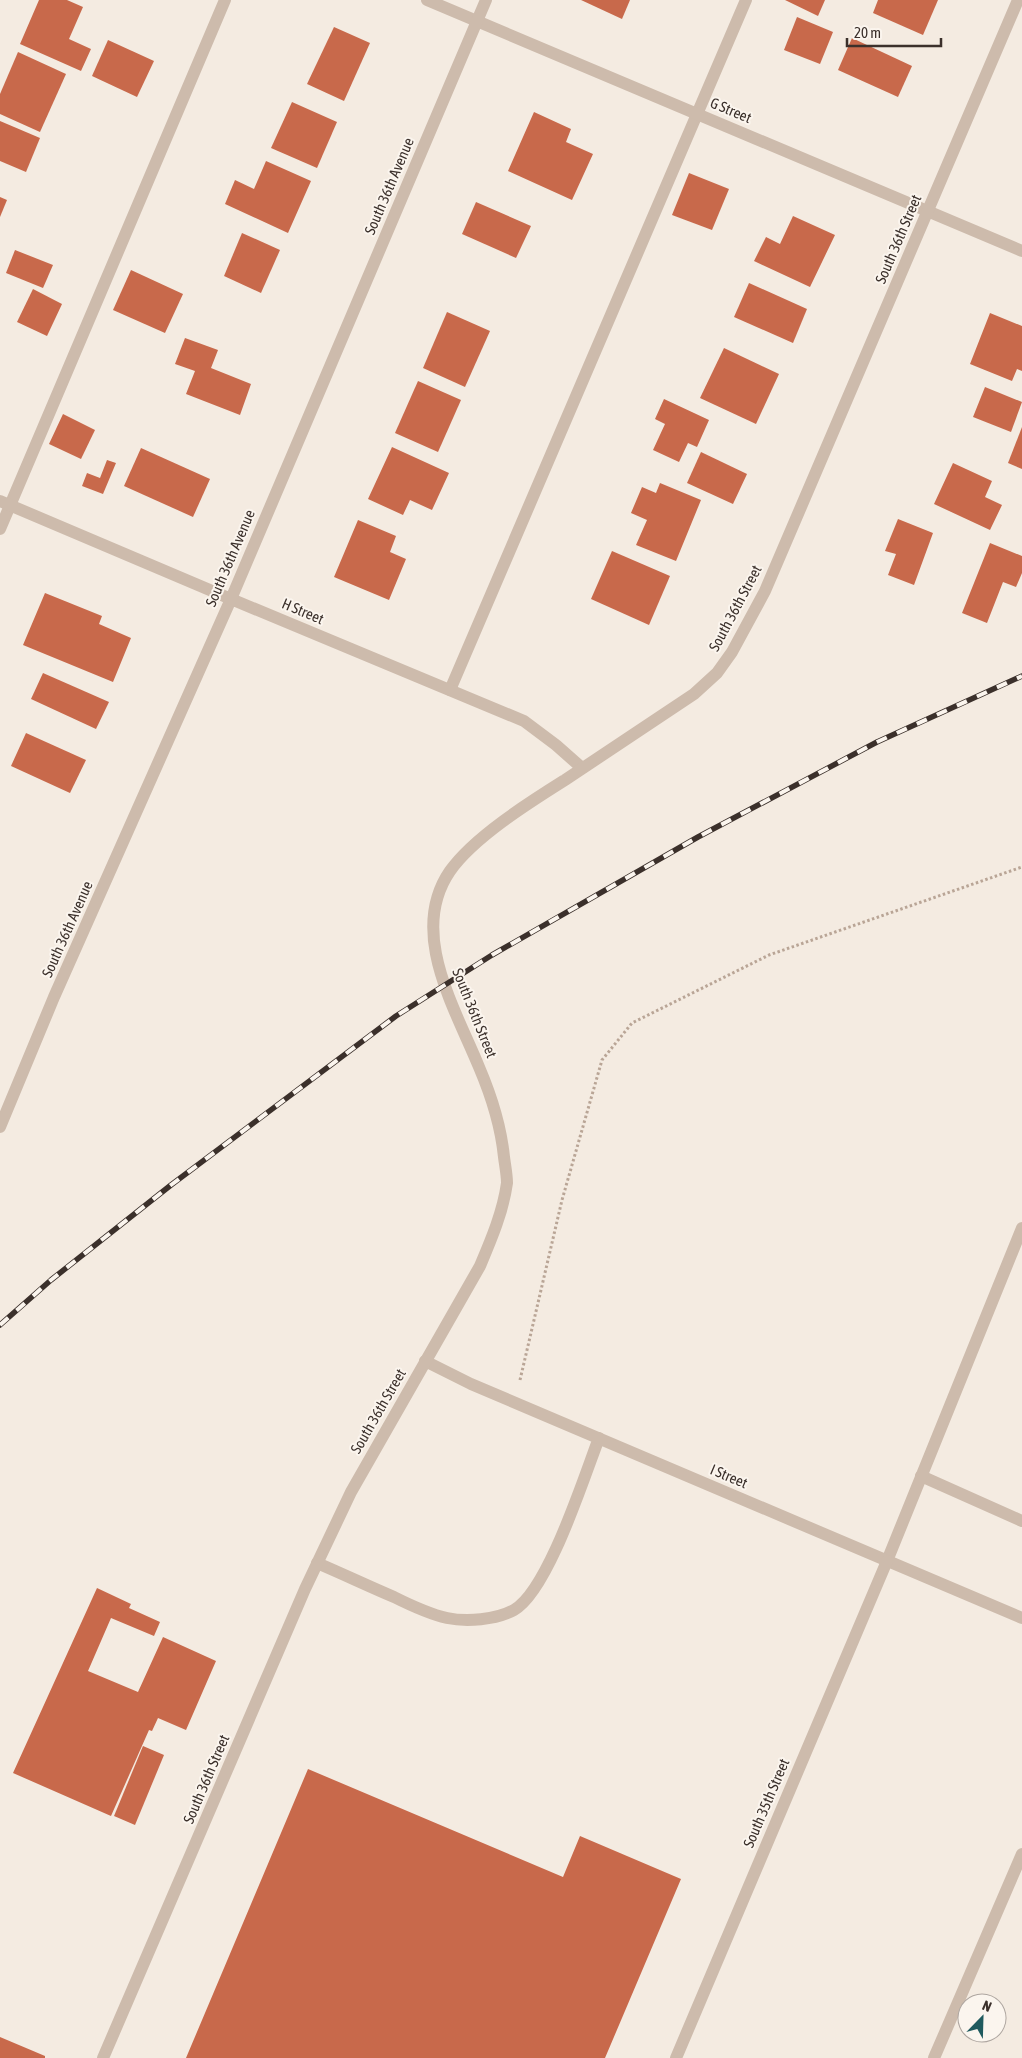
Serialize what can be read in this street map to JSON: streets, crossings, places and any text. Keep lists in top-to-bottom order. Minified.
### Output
{"streets":{"street":["G Street","South 36th Avenue","South 36th Street","H Street","I Street","South 35th Street"]},"crossings":[["G Street","South 36th Avenue"],["G Street","South 36th Street"],["South 36th Avenue","H Street"],["South 36th Street","H Street"],["South 36th Street","I Street"],["I Street","South 35th Street"]],"scale_bar":"20 m","north":"top right"}
